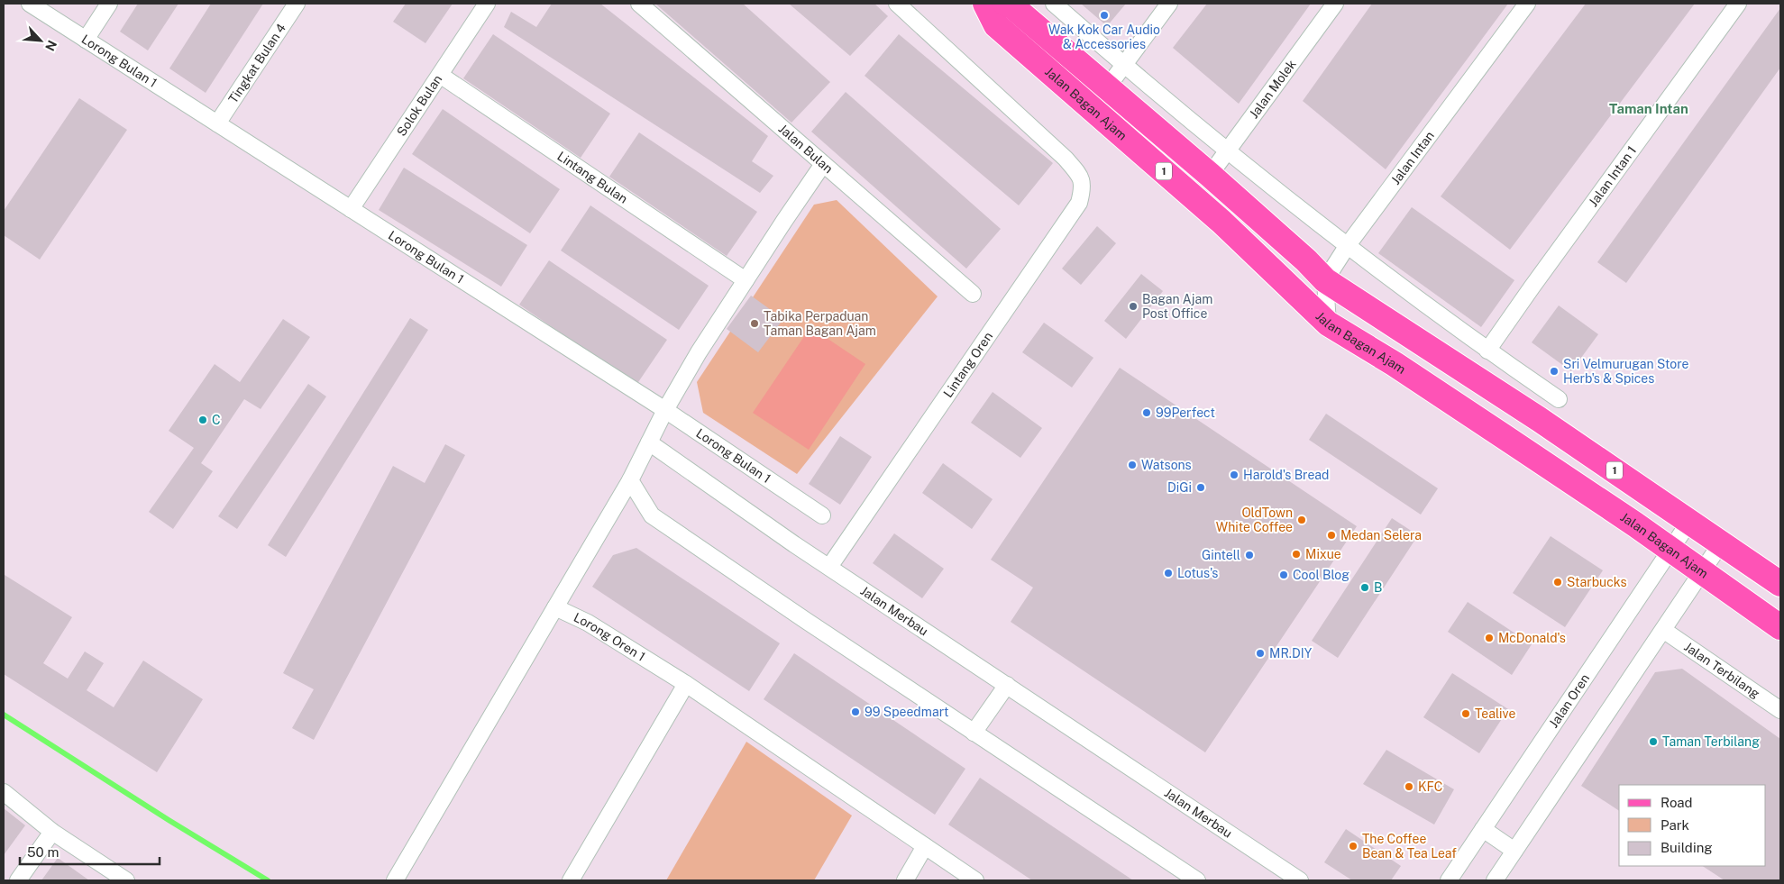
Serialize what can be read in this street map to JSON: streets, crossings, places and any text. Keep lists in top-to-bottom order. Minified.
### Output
{"streets":{"main road":["Jalan Bagan Ajam","1"],"street":["Lorong Bulan 1","Tingkat Bulan 4","Jalan Molek","Solok Bulan","Jalan Bulan","Jalan Intan","Lintang Bulan","Jalan Intan 1","Lintang Oren","Jalan Merbau","Lorong Oren 1","Jalan Terbilang","Jalan Oren"]},"crossings":[["Lorong Bulan 1","Tingkat Bulan 4"],["Lorong Bulan 1","Solok Bulan"],["Jalan Molek","1"],["Jalan Bagan Ajam","Jalan Oren"],["Solok Bulan","Lintang Bulan"],["Jalan Intan","1"],["1","Jalan Oren"],["Lintang Oren","Jalan Merbau"]],"districts":["Taman Intan"],"places":["Wak Kok Car Audio & Accessories","Bagan Ajam Post Office","Tabika Perpaduan Taman Bagan Ajam","Sri Velmurugan Store Herb's & Spices","99Perfect","C","Watsons","Harold's Bread","DiGi","OldTown White Coffee","Medan Selera","Mixue","Gintell","Lotus's","Cool Blog","Starbucks","B","McDonald's","MR.DIY","99 Speedmart","Tealive","Taman Terbilang","KFC","The Coffee Bean & Tea Leaf"],"legend":["Road","Park","Building"],"scale_bar":"50 m","north":"bottom right"}
